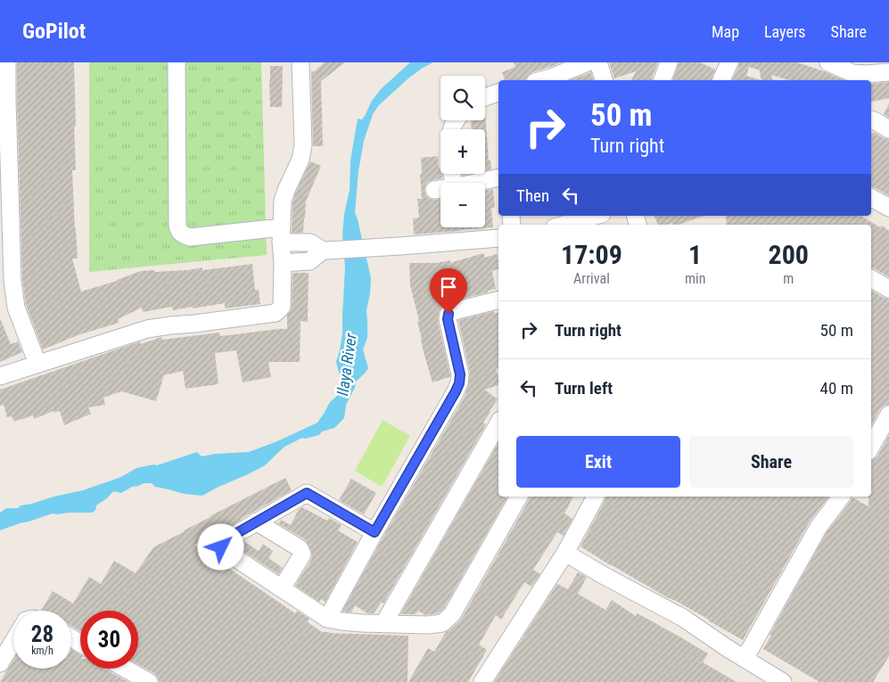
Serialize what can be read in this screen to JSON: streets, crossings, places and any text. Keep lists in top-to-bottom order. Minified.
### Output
{"water":["Ilaya River"],"page":{"header":"GoPilot","nav":["Map","Layers","Share"],"map_buttons":["+","−"],"turn":["50 m","Turn right"],"then":"Then","eta":["17:09","Arrival","1","min","200","m"],"list":[{"name":"Turn right","value":"50 m"},{"name":"Turn left","value":"40 m"}],"buttons":["Exit","Share"],"speed":"28 km/h","limit":"30"}}
